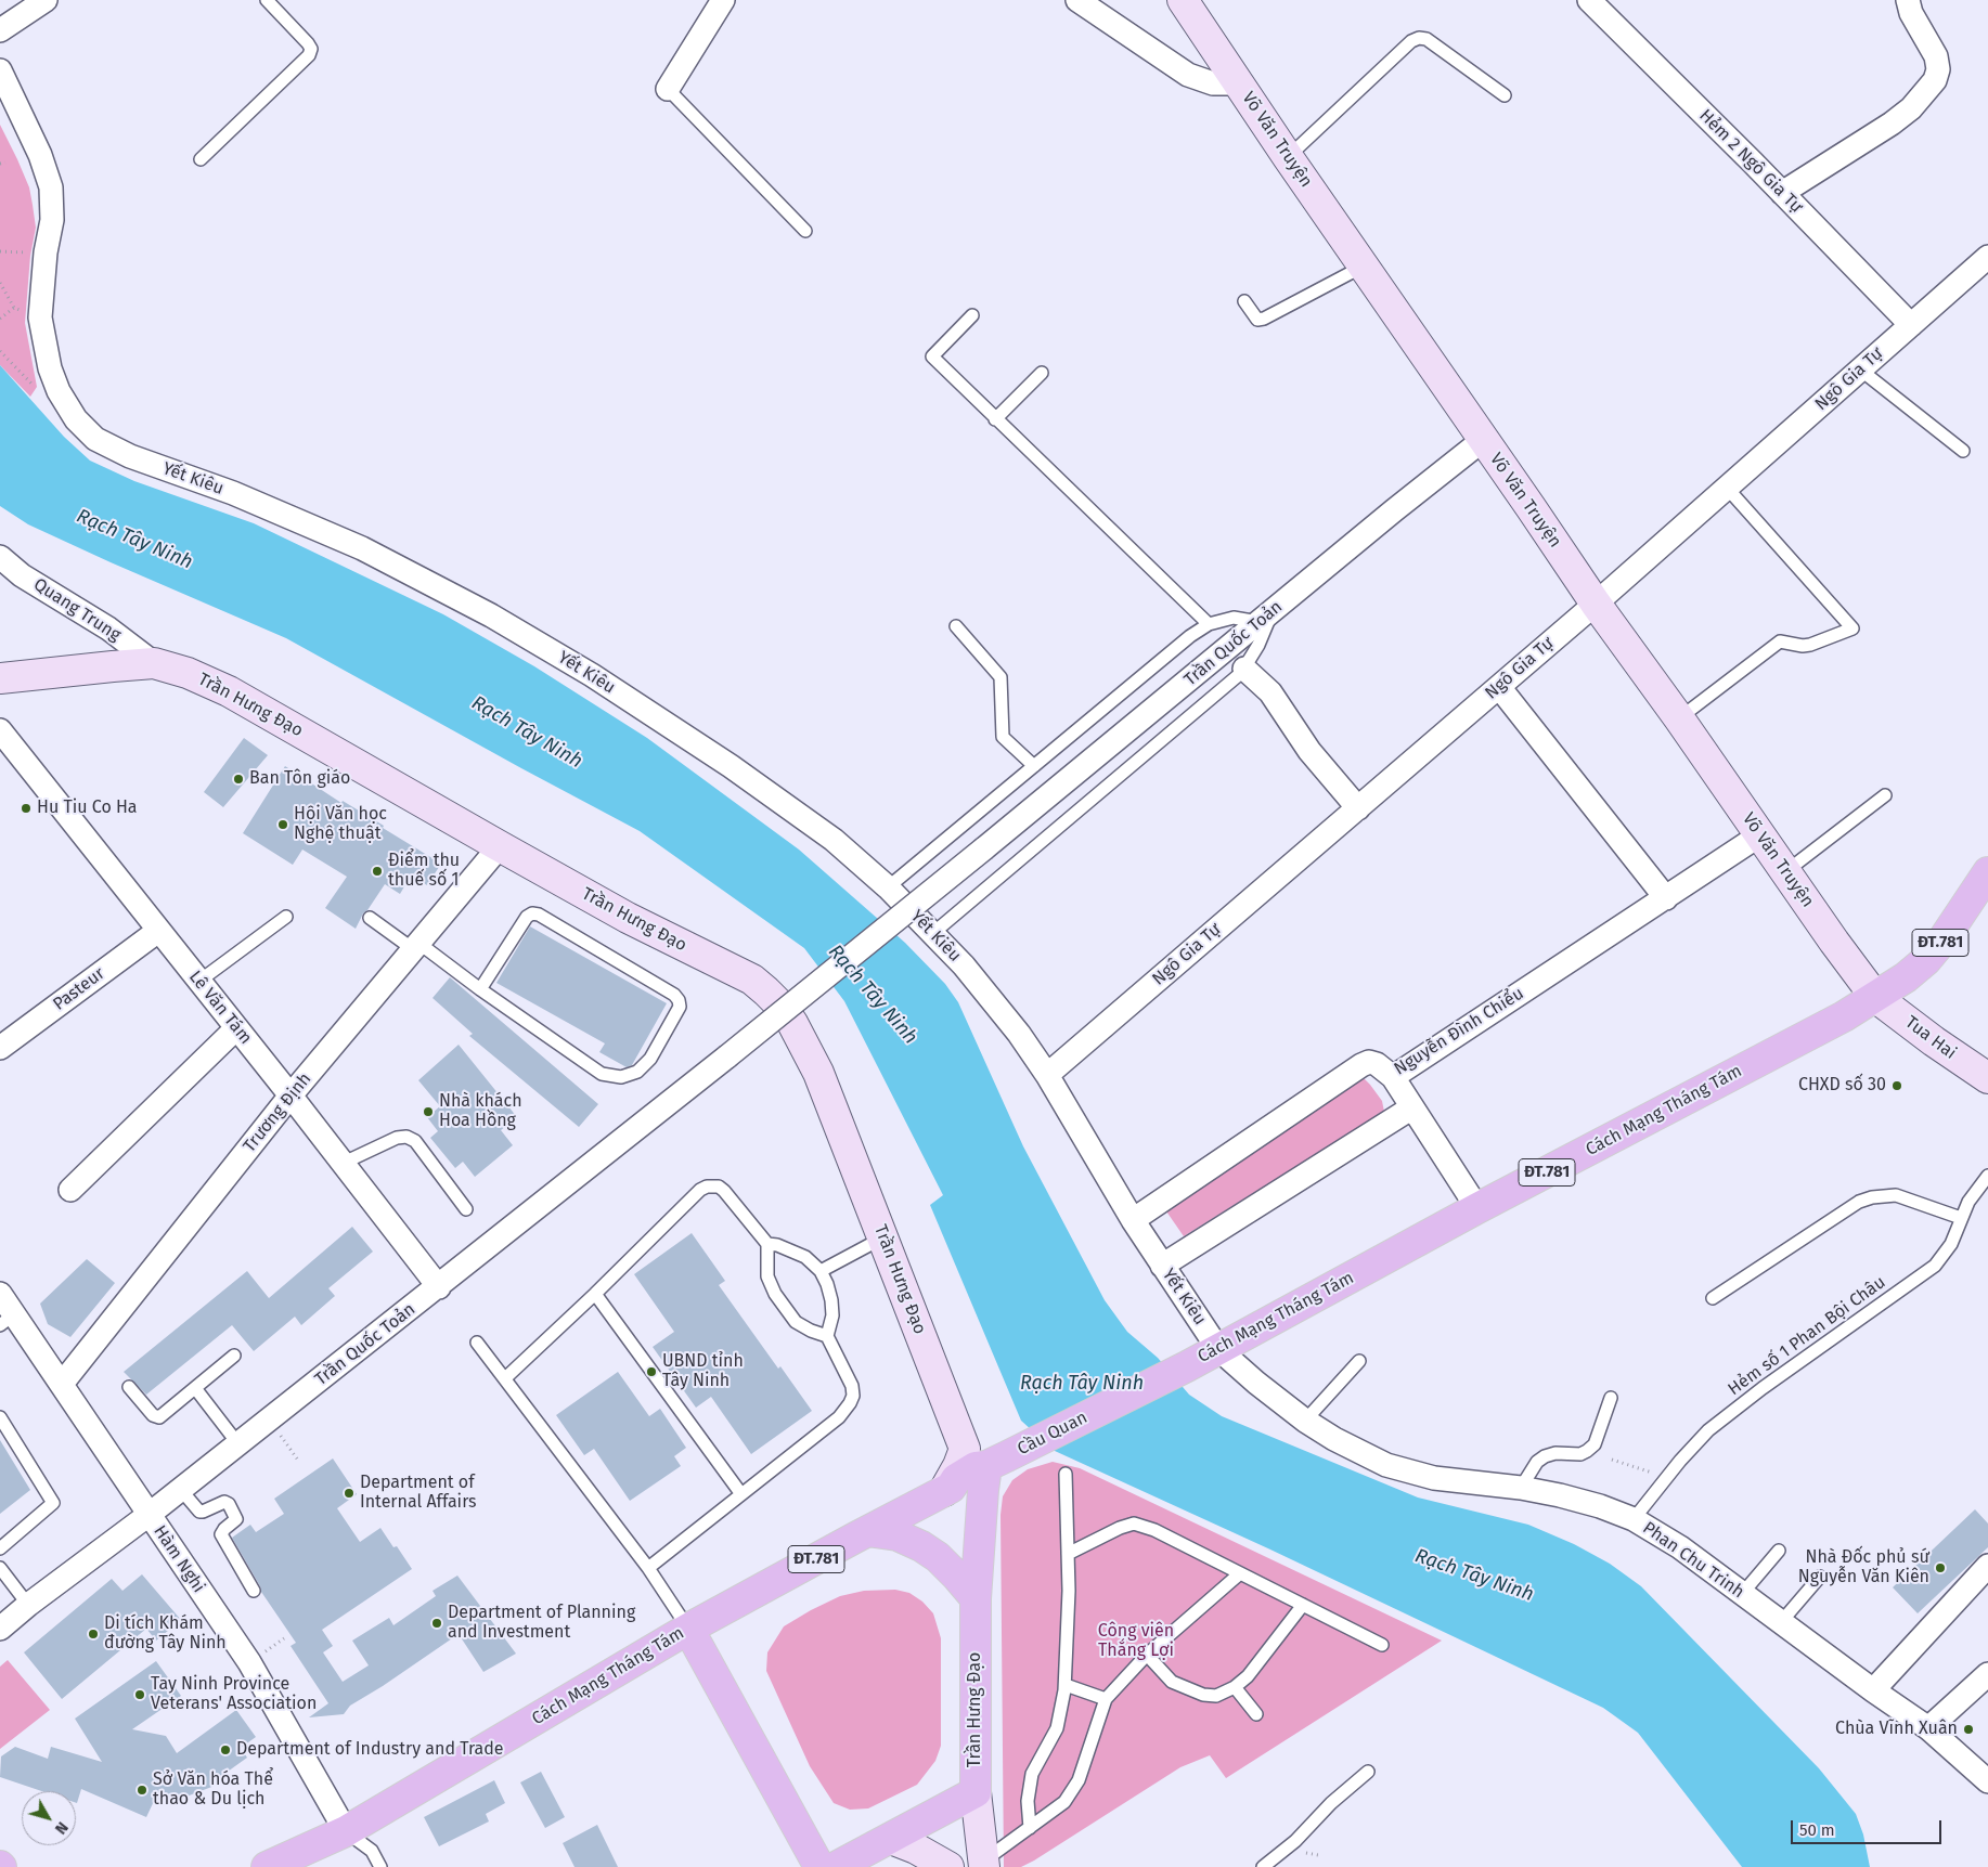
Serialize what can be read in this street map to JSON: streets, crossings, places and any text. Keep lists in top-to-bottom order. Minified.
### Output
{"streets":{"main road":["Trần Hưng Đạo","ĐT.781","Cách Mạng Tháng Tám","Cầu Quan"],"street":["Võ Văn Truyện","Hẻm 2 Ngô Gia Tự","Ngô Gia Tự","Yết Kiêu","Quang Trung","Trần Quốc Toản","Pasteur","Lê Văn Tám","Nguyễn Đình Chiểu","Tua Hai","Trương Định","Hàm Nghi","Phan Chu Trinh"],"lane":["Hẻm số 1 Phan Bội Châu"]},"crossings":[["Võ Văn Truyện","Ngô Gia Tự"],["Võ Văn Truyện","Trần Quốc Toản"],["Võ Văn Truyện","Nguyễn Đình Chiểu"],["Võ Văn Truyện","Tua Hai"],["Võ Văn Truyện","Cách Mạng Tháng Tám"],["Hẻm 2 Ngô Gia Tự","Ngô Gia Tự"],["Ngô Gia Tự","Yết Kiêu"],["Yết Kiêu","Nguyễn Đình Chiểu"],["Yết Kiêu","Cách Mạng Tháng Tám"],["Yết Kiêu","Phan Chu Trinh"],["Quang Trung","Trần Hưng Đạo"],["Trần Quốc Toản","Lê Văn Tám"],["Trần Quốc Toản","Hàm Nghi"],["Trần Hưng Đạo","Trương Định"],["Trần Hưng Đạo","Cầu Quan"],["Pasteur","Lê Văn Tám"],["Lê Văn Tám","Trương Định"],["Tua Hai","Cách Mạng Tháng Tám"],["Cách Mạng Tháng Tám","Cầu Quan"],["Cách Mạng Tháng Tám","Hàm Nghi"],["Cách Mạng Tháng Tám","Phan Chu Trinh"],["Trương Định","Hàm Nghi"],["Hẻm số 1 Phan Bội Châu","Phan Chu Trinh"]],"water":["Rạch Tây Ninh"],"parks":["Công viên Thắng Lợi"],"places":["Ban Tôn giáo","Hu Tiu Co Ha","Hội Văn học Nghệ thuật","Điểm thu thuế số 1","CHXD số 30","Nhà khách Hoa Hồng","UBND tỉnh Tây Ninh","Department of Internal Affairs","Nhà Đốc phủ sứ Nguyễn Văn Kiên","Department of Planning and Investment","Di tích Khám đường Tây Ninh","Tay Ninh Province Veterans' Association","Chùa Vĩnh Xuân","Department of Industry and Trade","Sở Văn hóa Thể thao & Du lịch"],"scale_bar":"50 m","north":"bottom right"}
